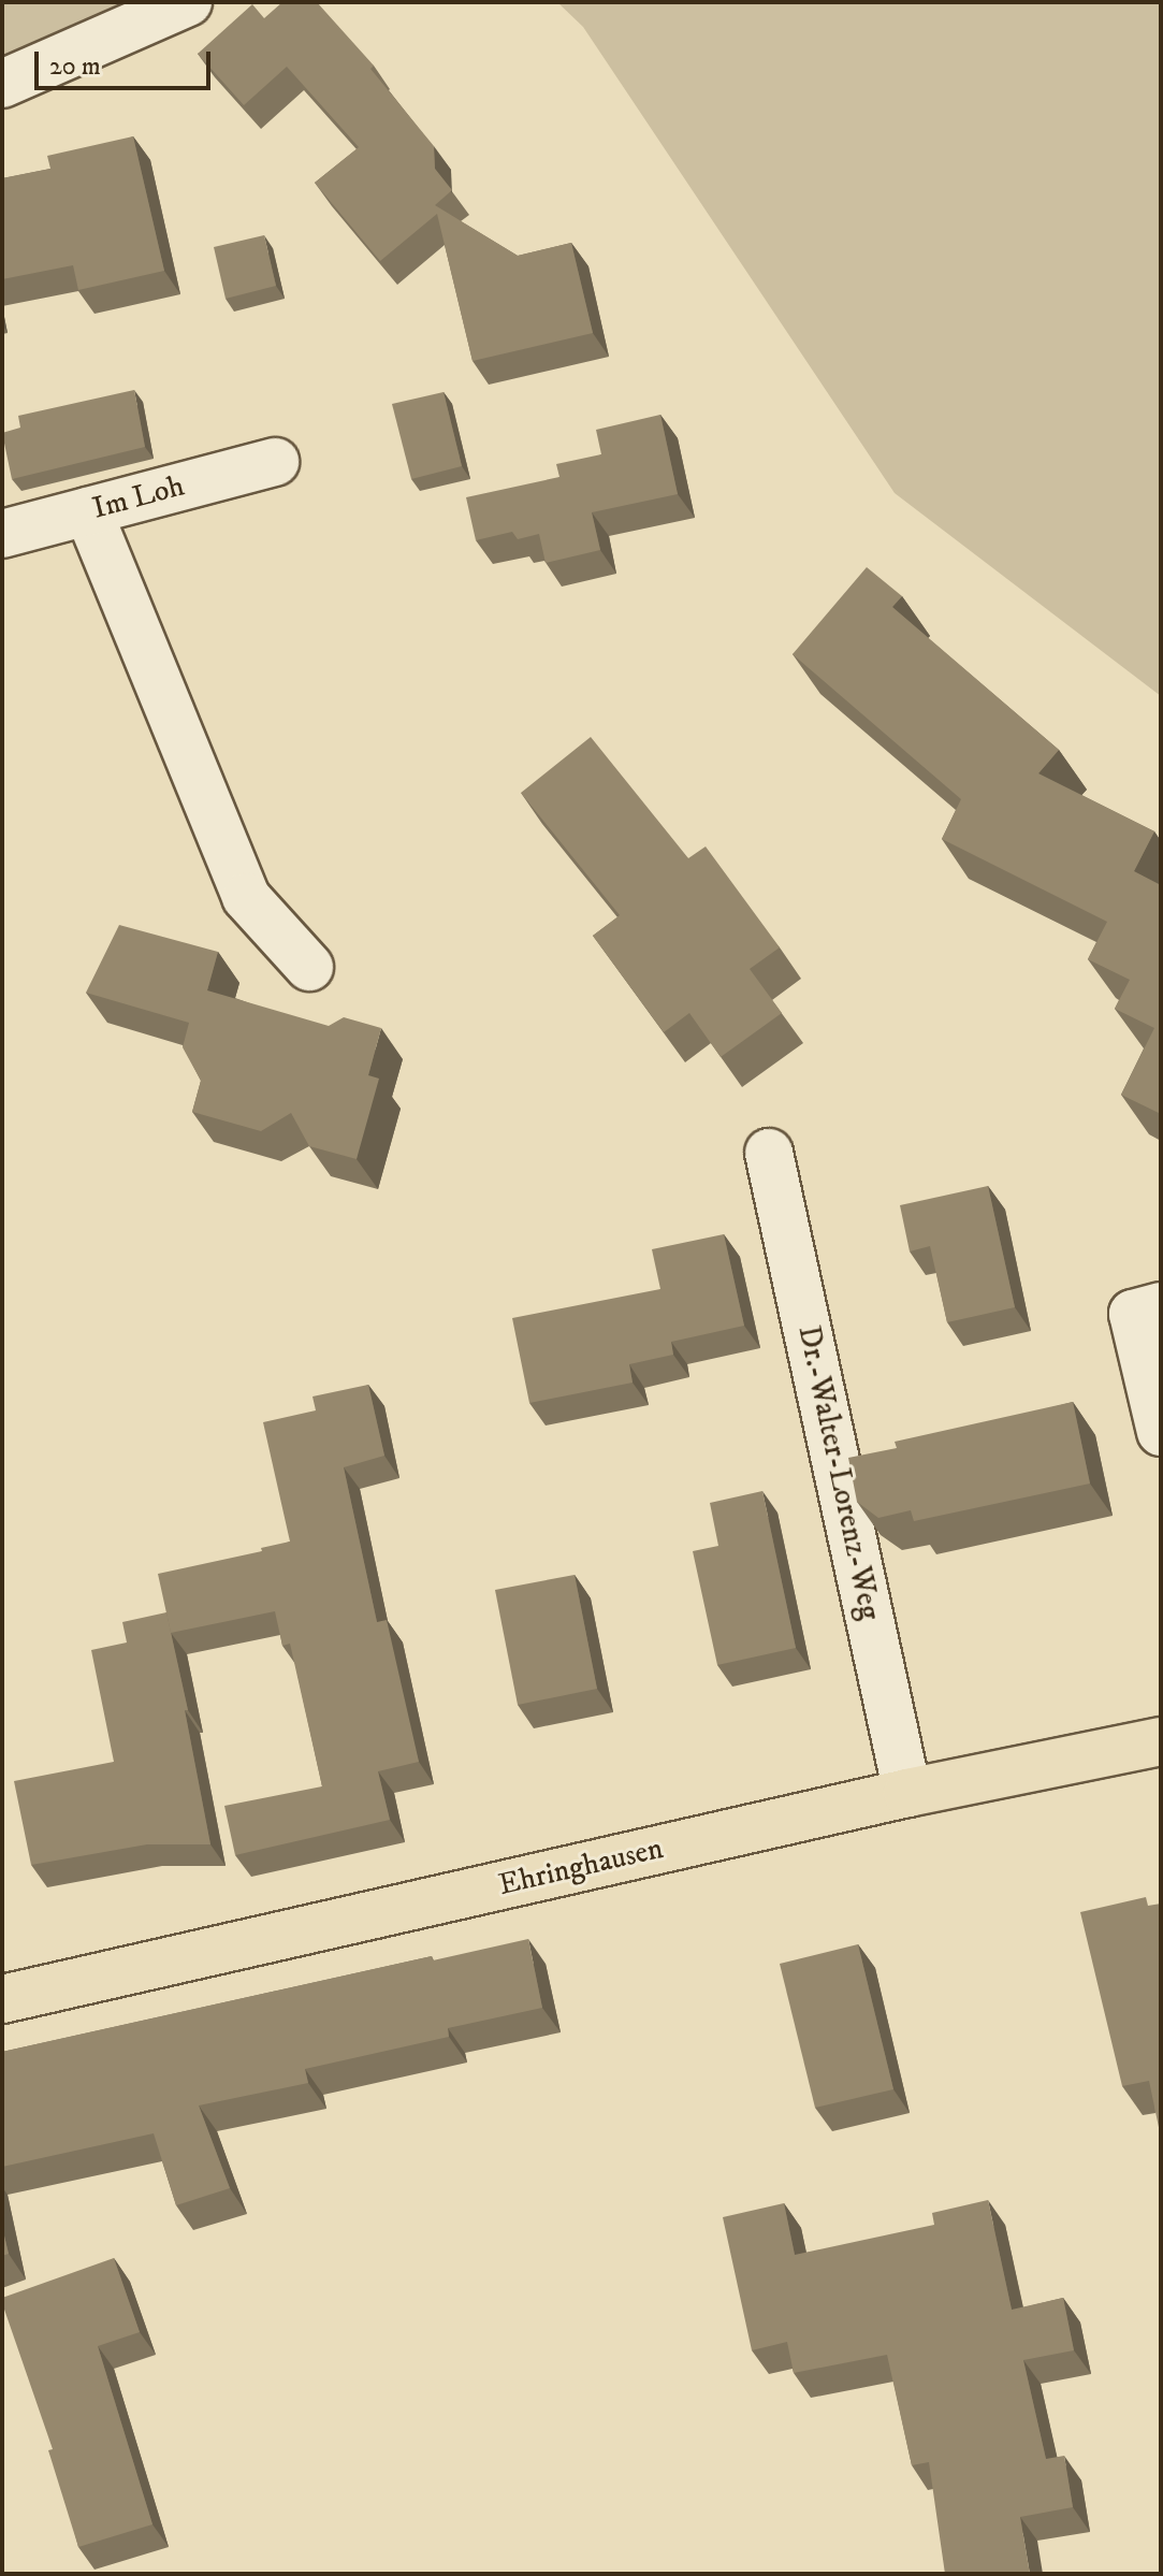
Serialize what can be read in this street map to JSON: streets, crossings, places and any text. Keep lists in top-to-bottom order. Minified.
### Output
{"streets":{"main road":["Ehringhausen"],"street":["Im Loh","Dr.-Walter-Lorenz-Weg"]},"crossings":[["Dr.-Walter-Lorenz-Weg","Ehringhausen"]],"scale_bar":"20 m"}
